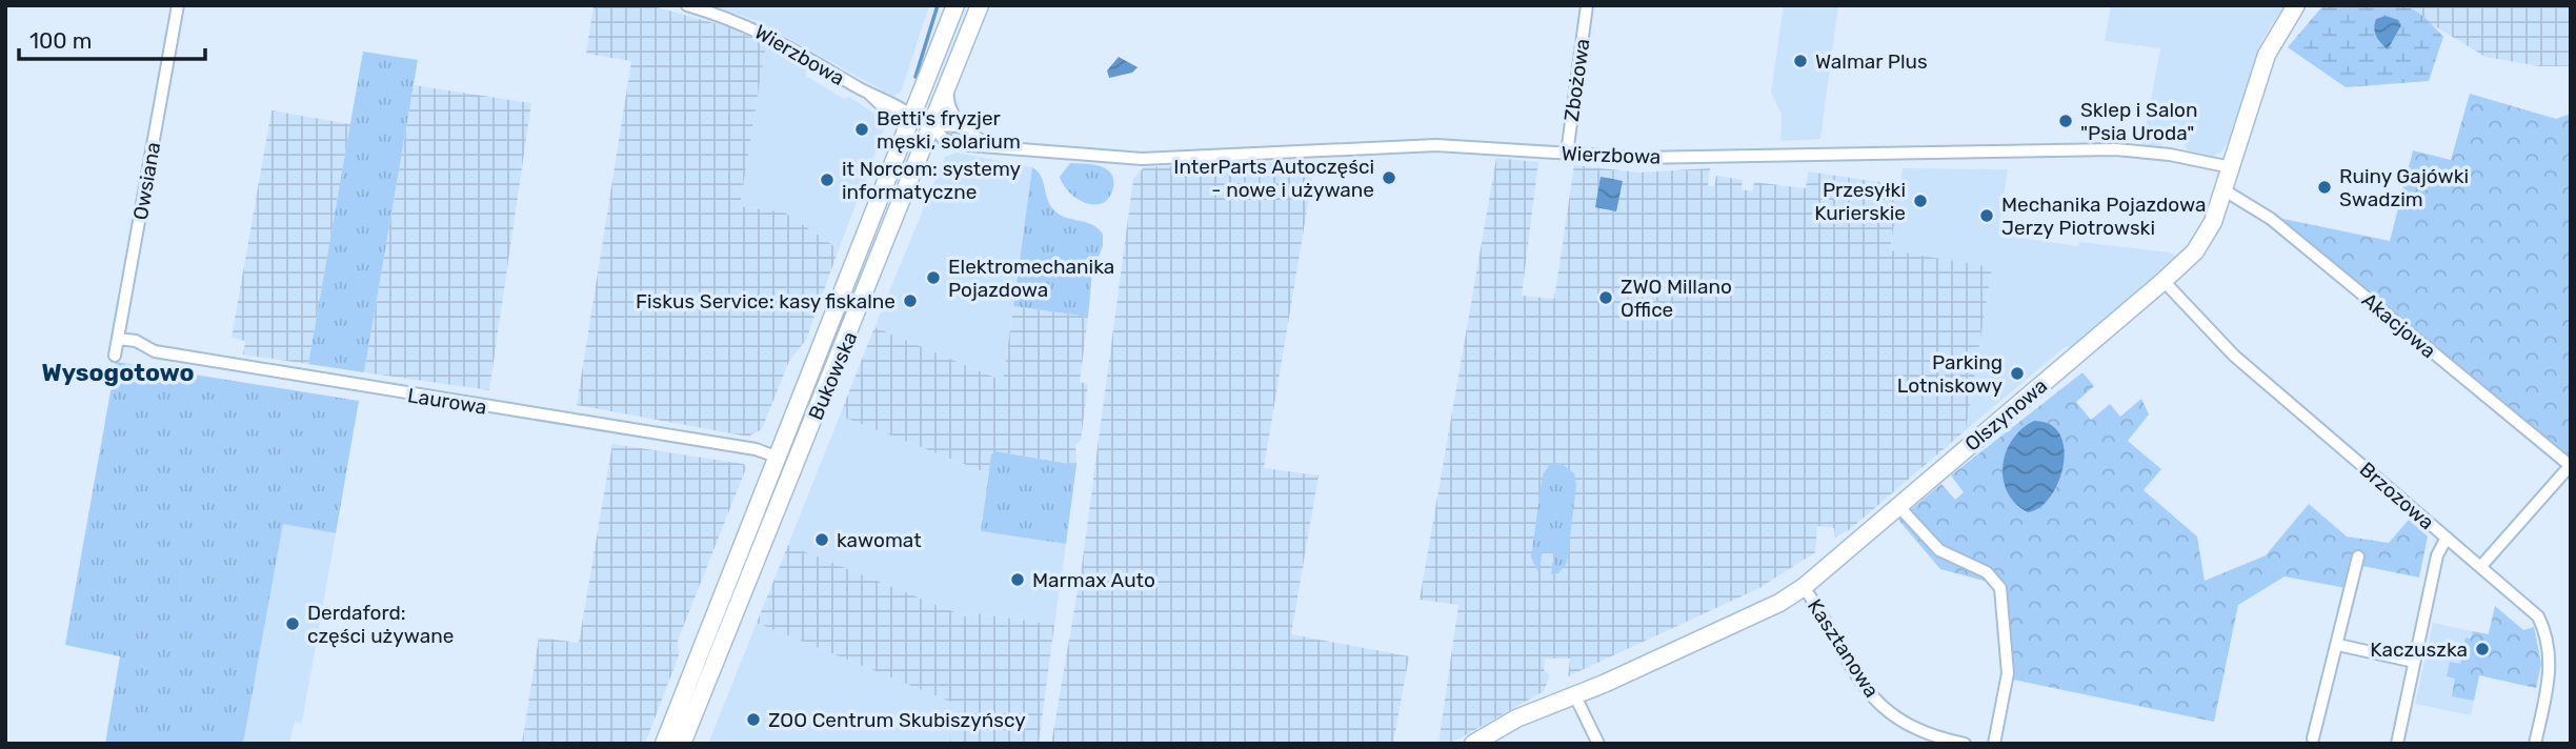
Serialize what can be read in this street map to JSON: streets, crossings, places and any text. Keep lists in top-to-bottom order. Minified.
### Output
{"streets":{"main road":["Bukowska","Olszynowa"],"street":["Wierzbowa","Zbożowa","Owsiana","Akacjowa","Laurowa","Brzozowa","Kasztanowa"]},"crossings":[["Wierzbowa","Zbożowa"],["Wierzbowa","Bukowska"],["Wierzbowa","Olszynowa"],["Owsiana","Laurowa"],["Akacjowa","Olszynowa"],["Bukowska","Laurowa"],["Olszynowa","Brzozowa"],["Olszynowa","Kasztanowa"]],"districts":["Wysogotowo"],"places":["Walmar Plus","Sklep i Salon \"Psia Uroda\"","Betti's fryzjer męski, solarium","InterParts Autoczęści - nowe i używane","it Norcom: systemy informatyczne","Ruiny Gajówki Swadzim","Przesyłki Kurierskie","Mechanika Pojazdowa Jerzy Piotrowski","Elektromechanika Pojazdowa","ZWO Millano Office","Fiskus Service: kasy fiskalne","Parking Lotniskowy","kawomat","Marmax Auto","Derdaford: części używane","Kaczuszka","ZOO Centrum Skubiszyńscy"],"scale_bar":"100 m"}
